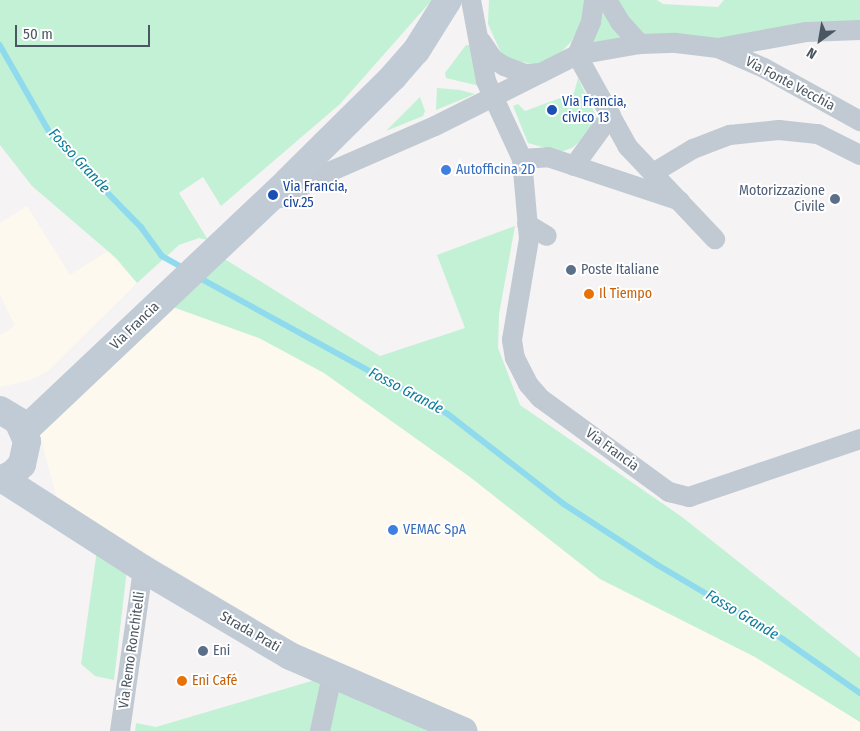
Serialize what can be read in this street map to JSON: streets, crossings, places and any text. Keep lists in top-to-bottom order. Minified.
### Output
{"streets":{"street":["Via Fonte Vecchia","Via Francia","Strada Prati","Via Remo Ronchitelli"]},"crossings":[["Via Fonte Vecchia","Via Francia"],["Via Francia","Strada Prati"],["Strada Prati","Via Remo Ronchitelli"]],"water":["Fosso Grande"],"places":["Via Francia, civico 13","Autofficina 2D","Via Francia, civ.25","Motorizzazione Civile","Poste Italiane","Il Tiempo","VEMAC SpA","Eni","Eni Café"],"scale_bar":"50 m","north":"bottom left"}
